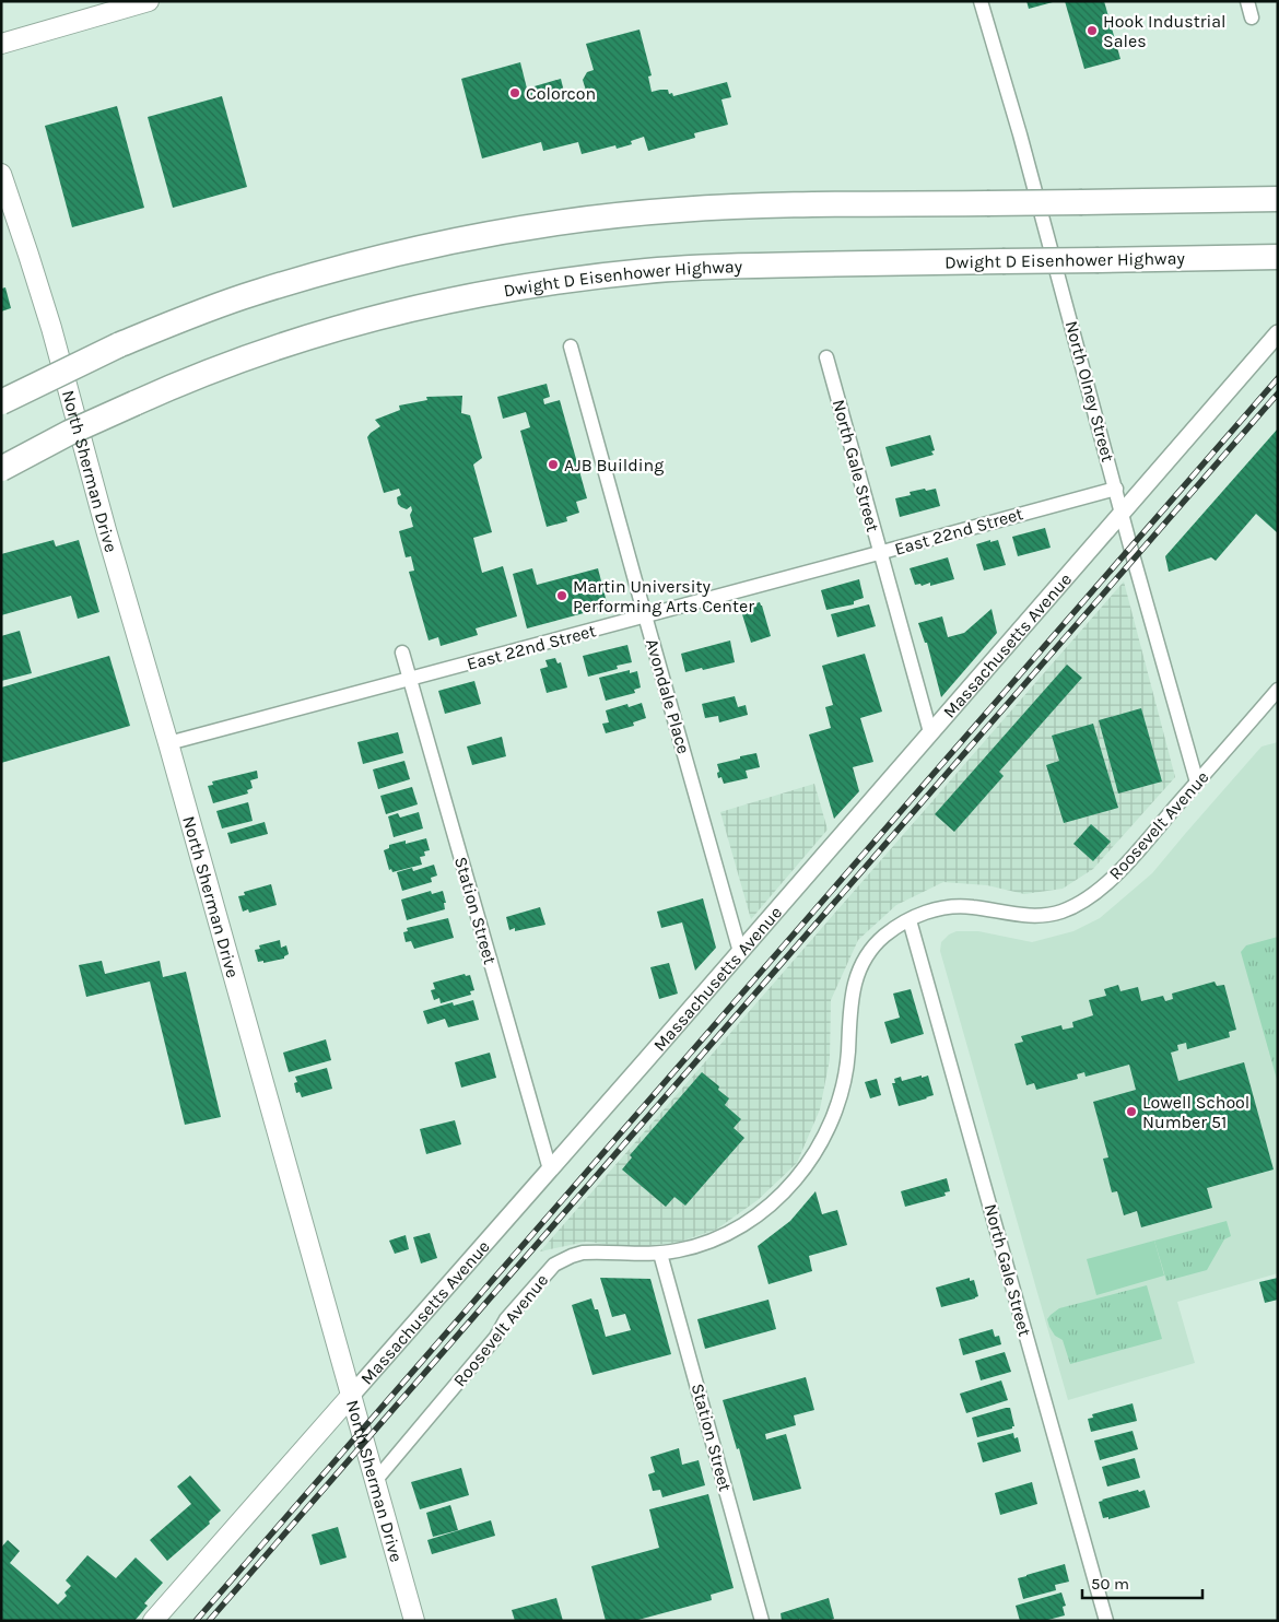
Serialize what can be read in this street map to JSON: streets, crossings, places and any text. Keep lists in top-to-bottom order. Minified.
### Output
{"streets":{"highway":["Dwight D Eisenhower Highway"],"main road":["North Sherman Drive","Massachusetts Avenue"],"street":["North Olney Street","North Gale Street","East 22nd Street","Avondale Place","Roosevelt Avenue","Station Street"]},"crossings":[["North Olney Street","East 22nd Street"],["North Olney Street","Massachusetts Avenue"],["North Olney Street","Roosevelt Avenue"],["North Gale Street","East 22nd Street"],["North Gale Street","Massachusetts Avenue"],["North Gale Street","Roosevelt Avenue"],["North Sherman Drive","East 22nd Street"],["North Sherman Drive","Massachusetts Avenue"],["North Sherman Drive","Roosevelt Avenue"],["East 22nd Street","Avondale Place"],["East 22nd Street","Station Street"],["Massachusetts Avenue","Avondale Place"],["Massachusetts Avenue","Station Street"],["Roosevelt Avenue","Station Street"]],"places":["Hook Industrial Sales","Colorcon","AJB Building","Martin University Performing Arts Center","Lowell School Number 51"],"scale_bar":"50 m"}
